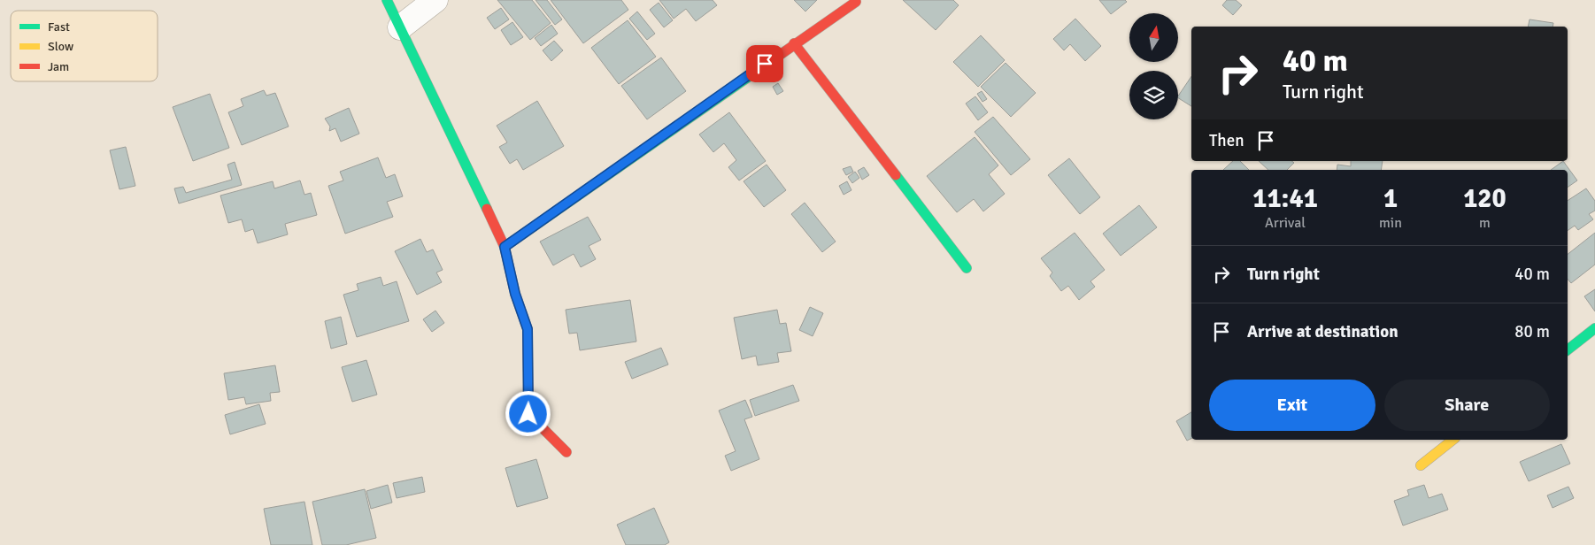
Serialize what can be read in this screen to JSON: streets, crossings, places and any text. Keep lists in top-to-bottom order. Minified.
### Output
{"legend":["Fast","Slow","Jam"],"north":"top","page":{"turn":["40 m","Turn right"],"then":"Then","eta":["11:41","Arrival","1","min","120","m"],"list":[{"name":"Turn right","value":"40 m"},{"name":"Arrive at destination","value":"80 m"}],"buttons":["Exit","Share"]}}
